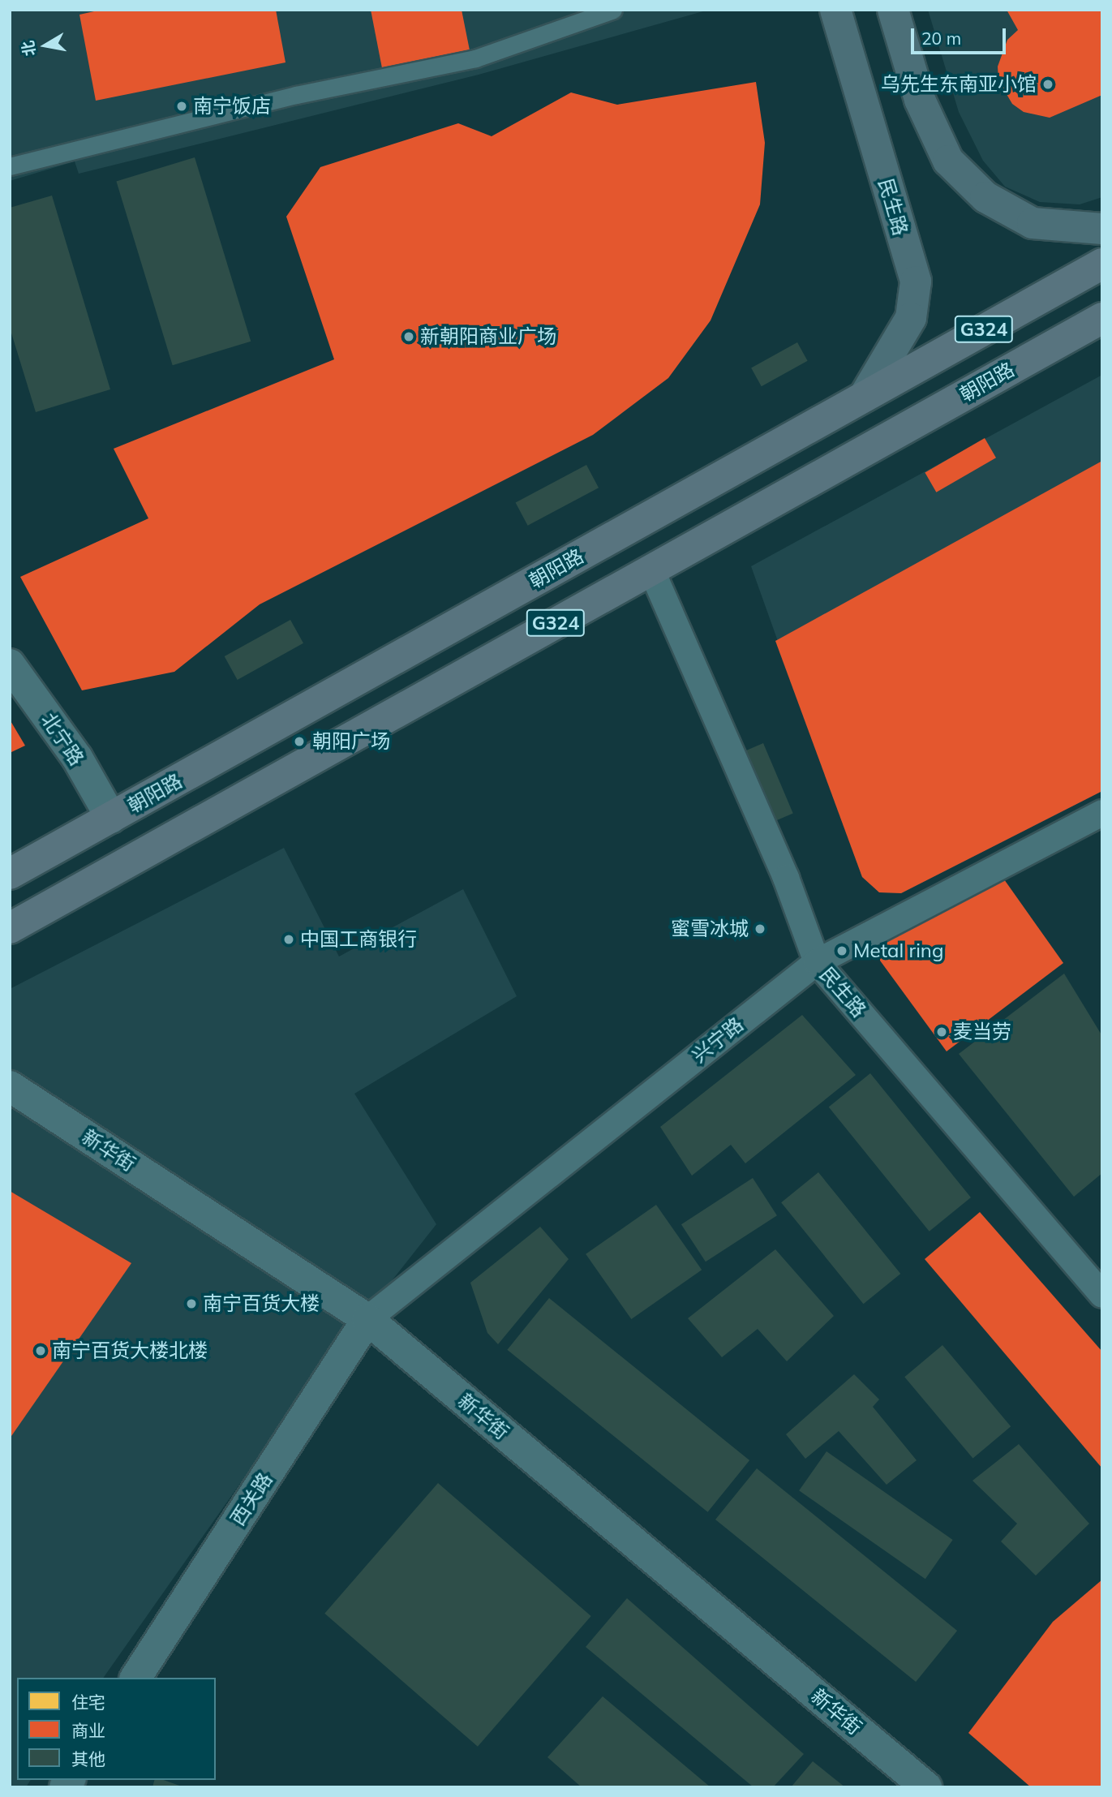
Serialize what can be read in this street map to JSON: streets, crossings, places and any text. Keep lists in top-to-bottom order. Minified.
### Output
{"streets":{"main road":["民生路","G324","朝阳路"],"street":["北宁路","兴宁路","新华街","西关路"]},"crossings":[["民生路","朝阳路"],["民生路","兴宁路"],["朝阳路","北宁路"],["兴宁路","新华街"],["兴宁路","西关路"],["新华街","西关路"]],"places":["乌先生东南亚小馆","南宁饭店","新朝阳商业广场","朝阳广场","蜜雪冰城","中国工商银行","Metal ring","麦当劳","南宁百货大楼","南宁百货大楼北楼"],"legend":["住宅","商业","其他"],"scale_bar":"20 m","north":"left"}
